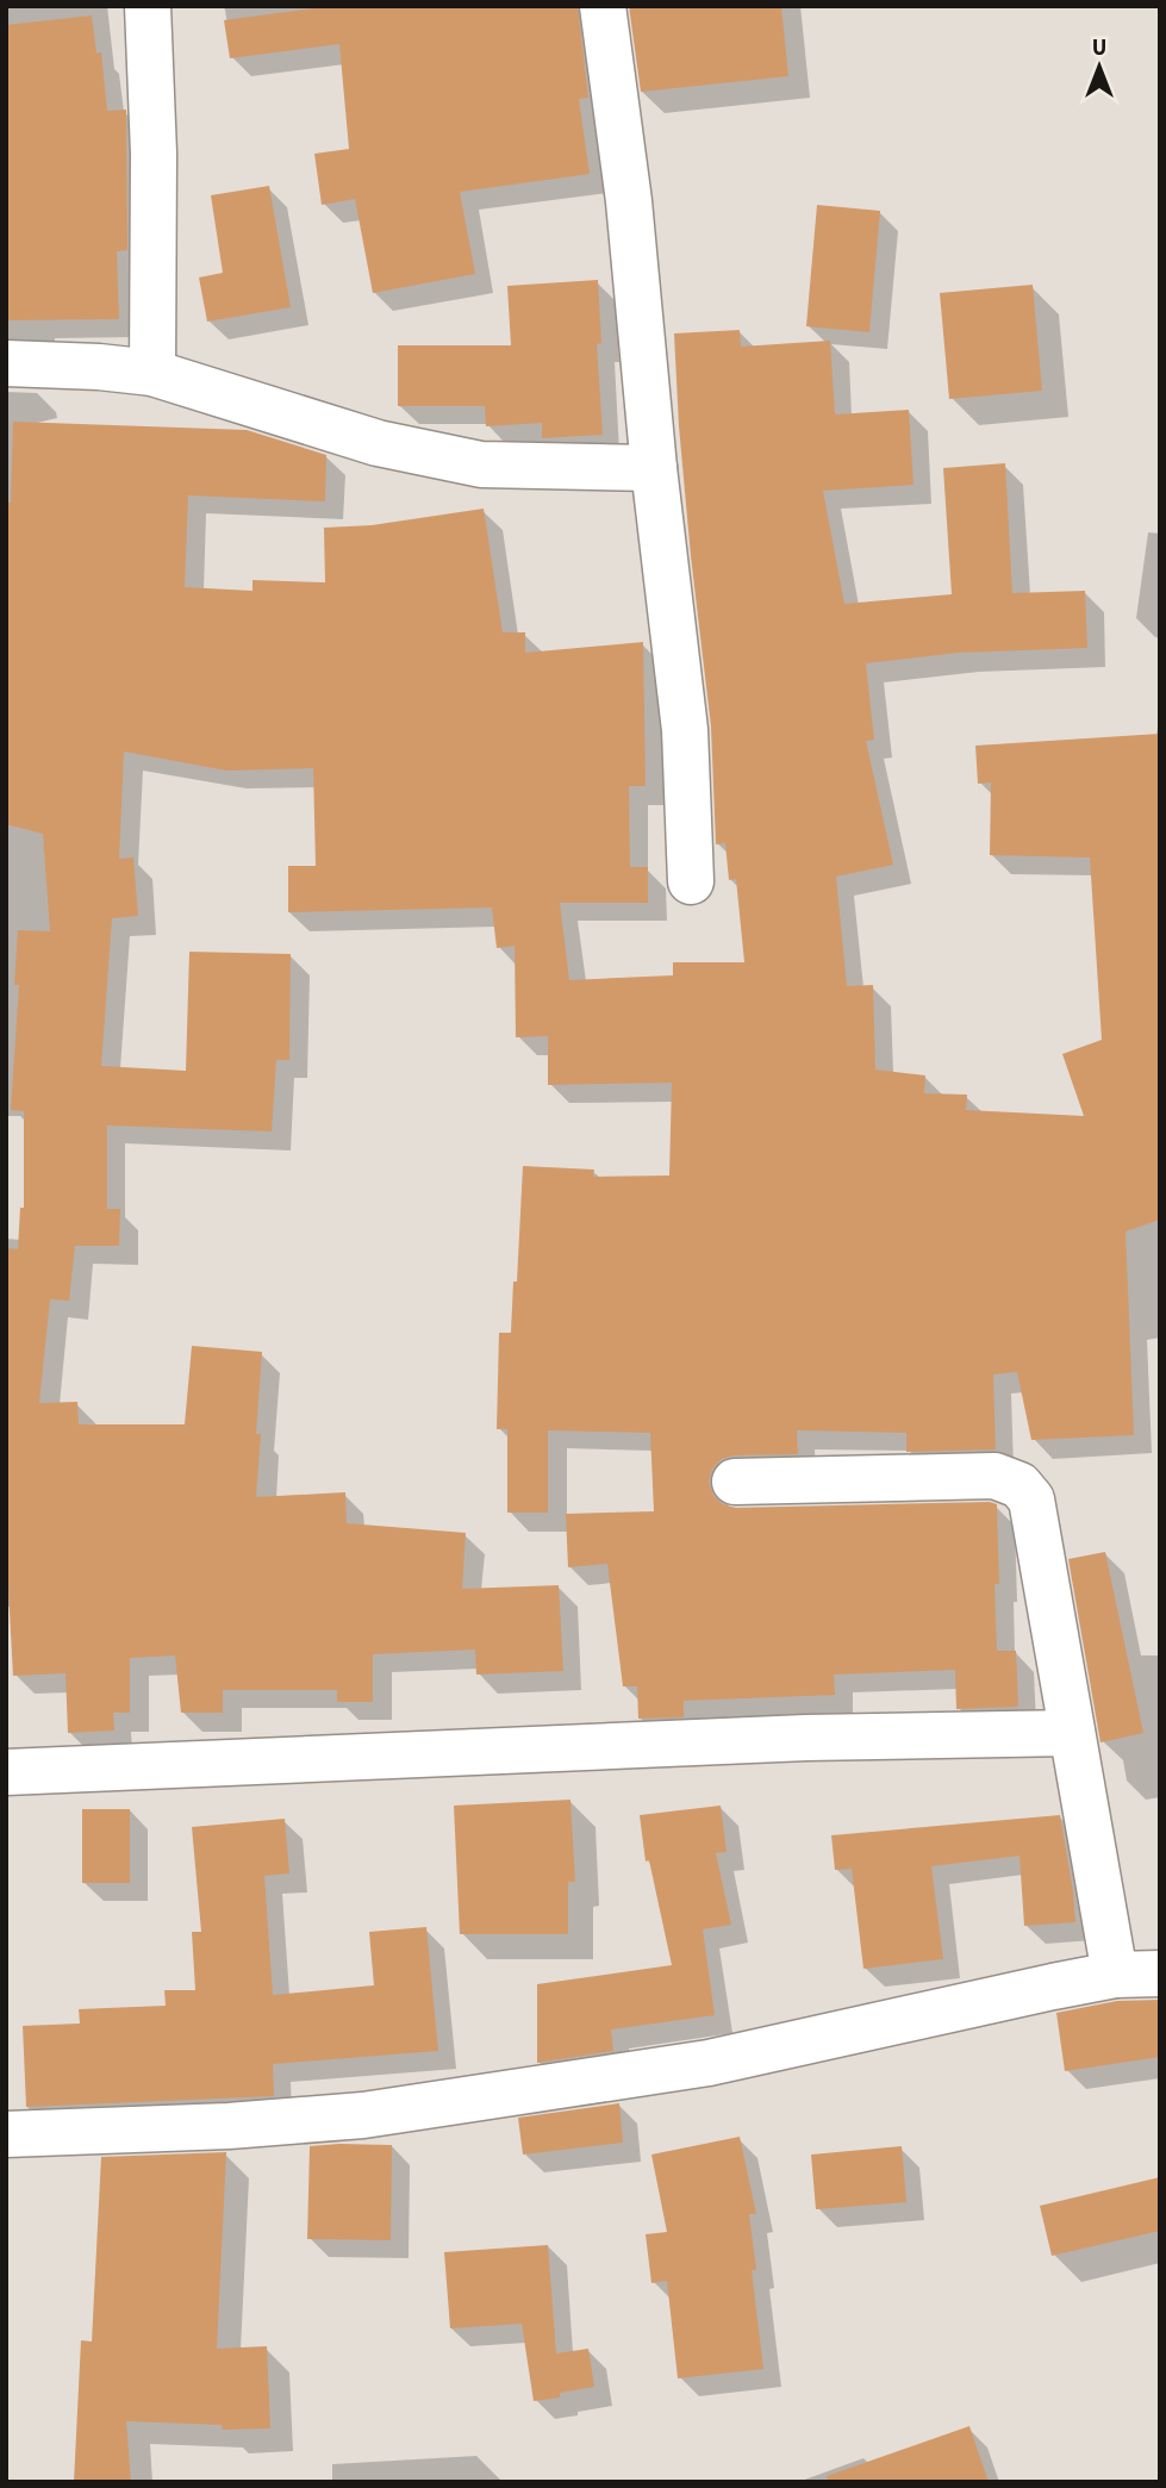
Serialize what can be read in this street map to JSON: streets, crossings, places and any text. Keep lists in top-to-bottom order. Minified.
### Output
{"north":"top"}
